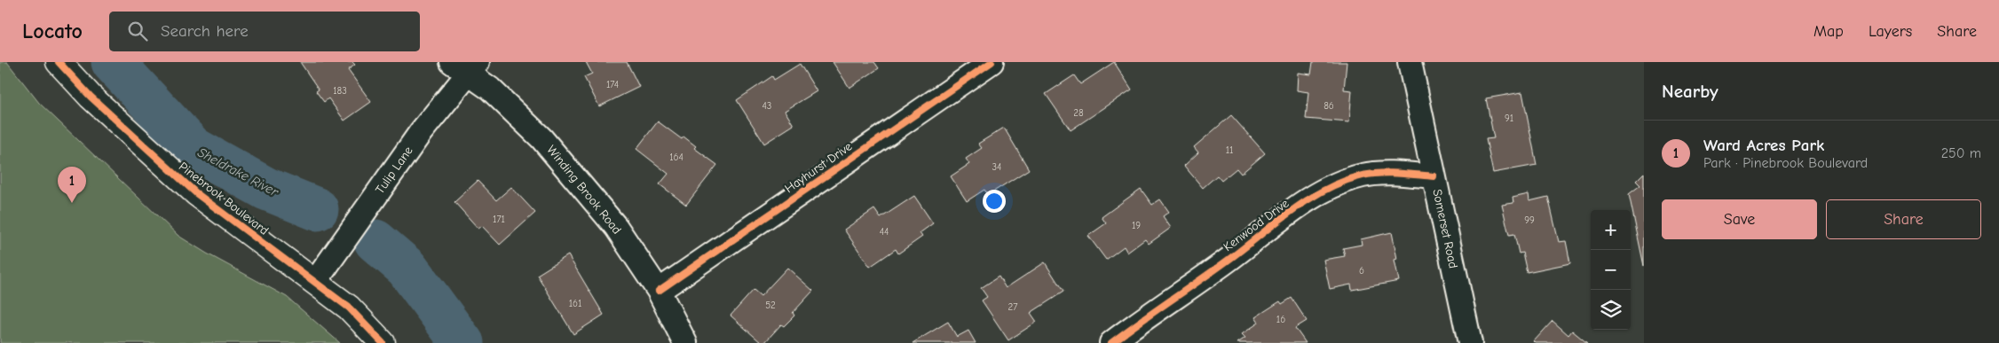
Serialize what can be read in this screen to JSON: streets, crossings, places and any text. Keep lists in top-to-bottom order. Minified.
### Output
{"streets":{"street":["Hayhurst Drive","Tulip Lane","Winding Brook Road","Pinebrook Boulevard","Kenwood Drive","Somerset Road"]},"crossings":[["Hayhurst Drive","Winding Brook Road"],["Tulip Lane","Winding Brook Road"],["Tulip Lane","Pinebrook Boulevard"],["Kenwood Drive","Somerset Road"]],"water":["Sheldrake River"],"house_numbers":["174","183","43","86","28","91","11","164","34","171","99","19","44","6","161","52","27","16"],"page":{"header":"Locato","search":"Search here","nav":["Map","Layers","Share"],"heading":"Nearby","list":[{"mark":"1","name":"Ward Acres Park","note":"Park · Pinebrook Boulevard","value":"250 m"}],"pins":"1","buttons":["Save","Share"],"map_buttons":["+","−"]}}
